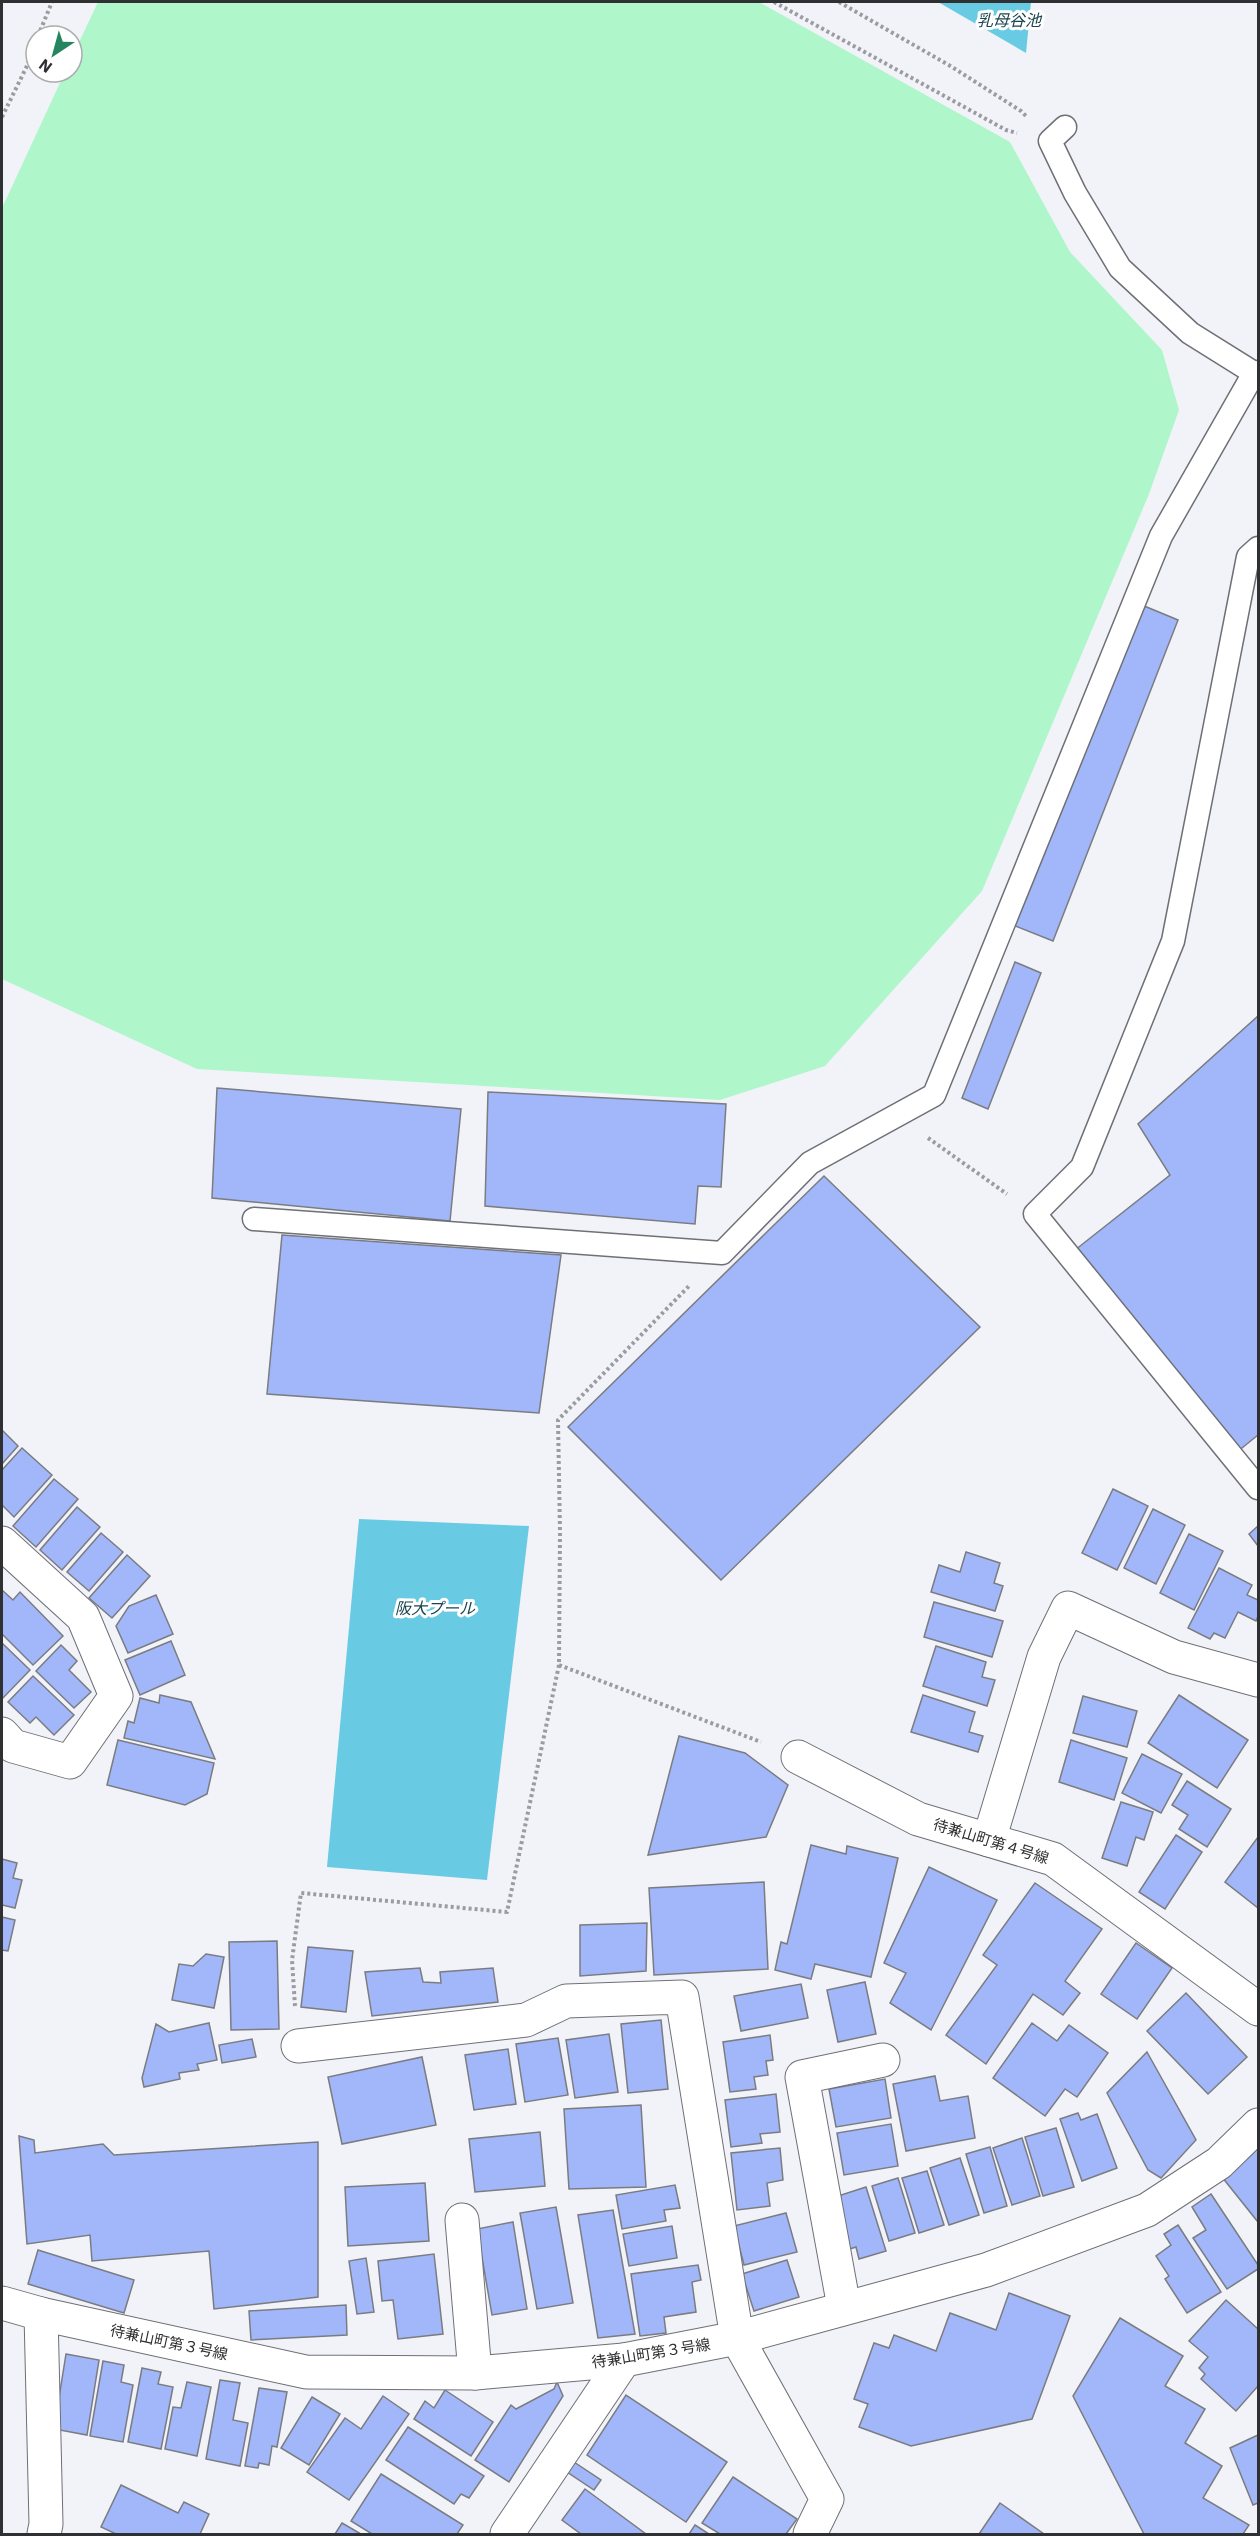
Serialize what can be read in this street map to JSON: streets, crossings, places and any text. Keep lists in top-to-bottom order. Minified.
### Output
{"streets":{"street":["待兼山町第４号線","待兼山町第３号線"]},"water":["乳母谷池","阪大プール"],"north":"bottom left"}
